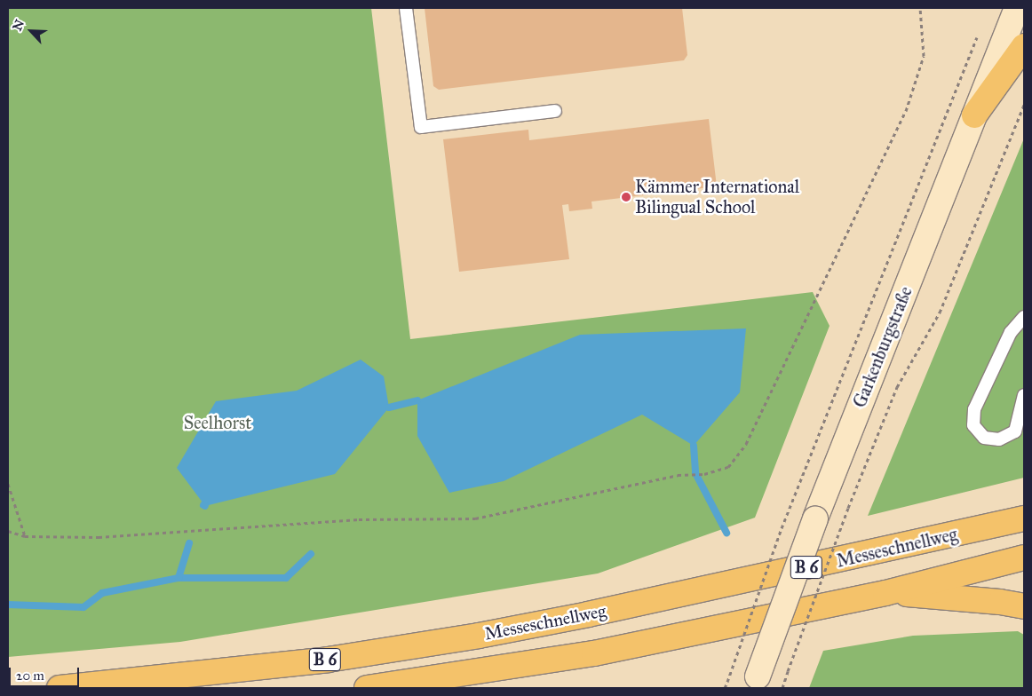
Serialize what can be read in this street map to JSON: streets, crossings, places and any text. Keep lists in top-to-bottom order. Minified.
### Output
{"streets":{"highway":["Messeschnellweg","B 6"],"main road":["Garkenburgstraße"]},"parks":["Seelhorst"],"places":["Kämmer International Bilingual School"],"scale_bar":"20 m","north":"top left"}
